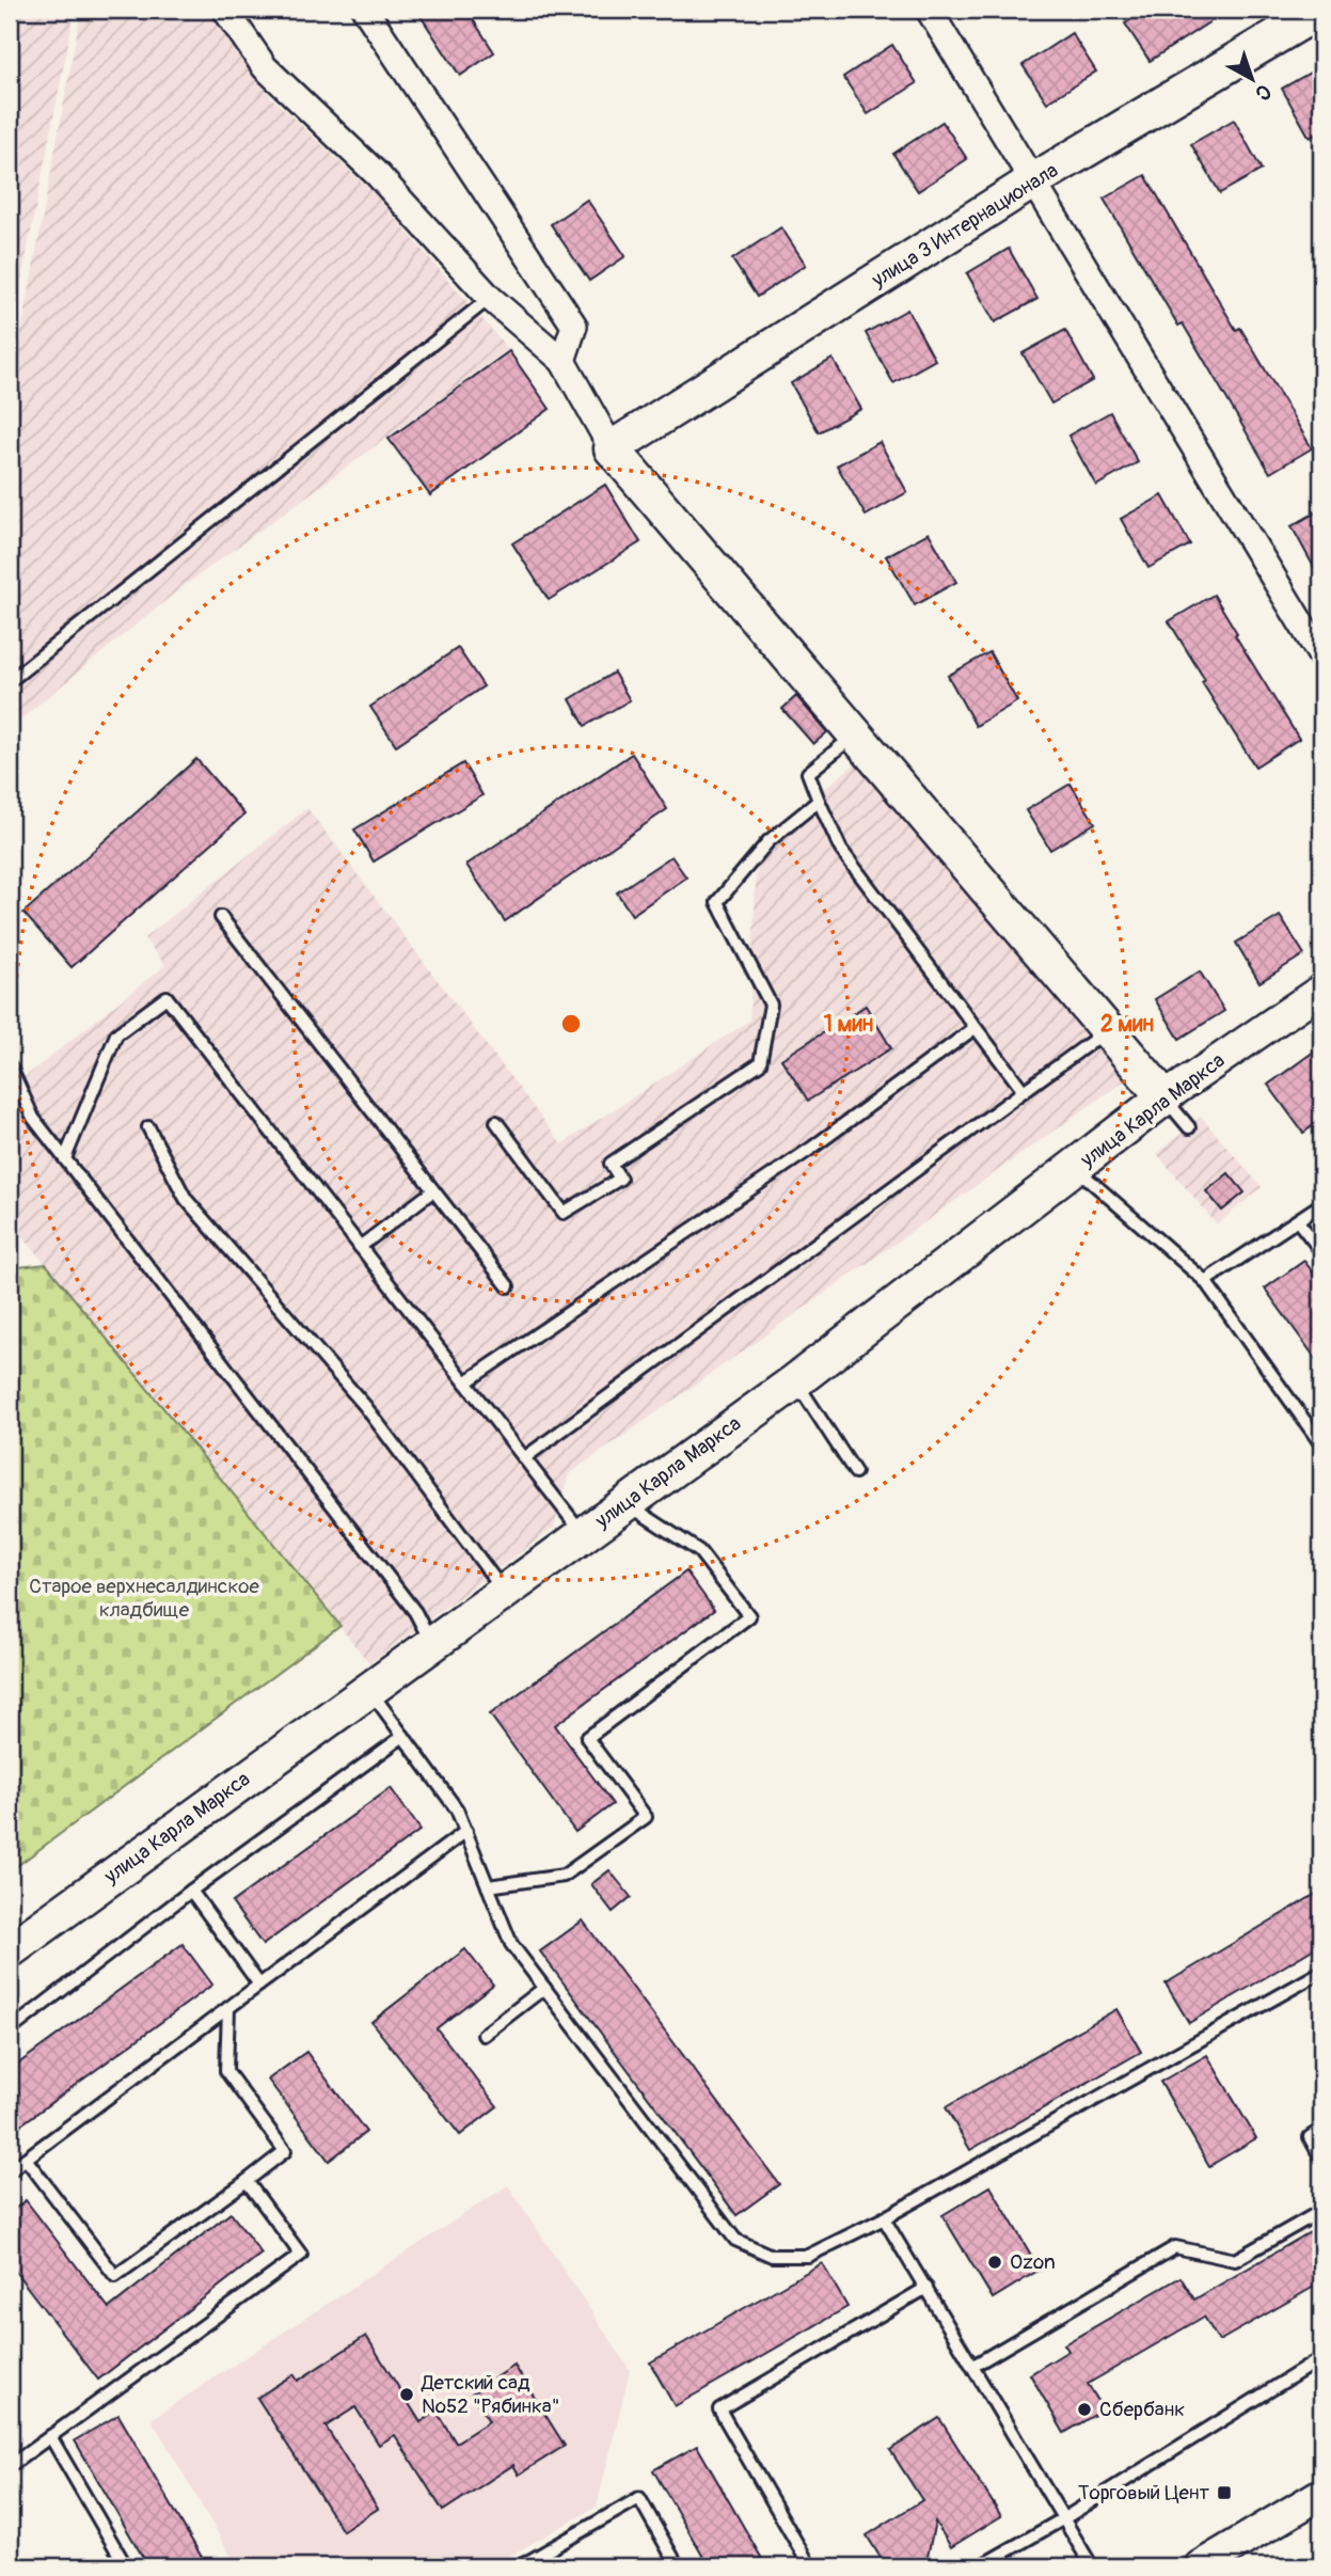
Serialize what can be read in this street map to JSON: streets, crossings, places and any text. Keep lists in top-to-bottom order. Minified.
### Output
{"streets":{"main road":["улица 3 Интернационала","улица Карла Маркса"]},"parks":["Старое верхнесалдинское кладбище"],"places":{"other":["Ozon","Детский сад №52 \"Рябинка\"","Сбербанк"],"transit":["Торговый Цент"]},"north":"bottom right","rings":["1 мин","2 мин"]}
